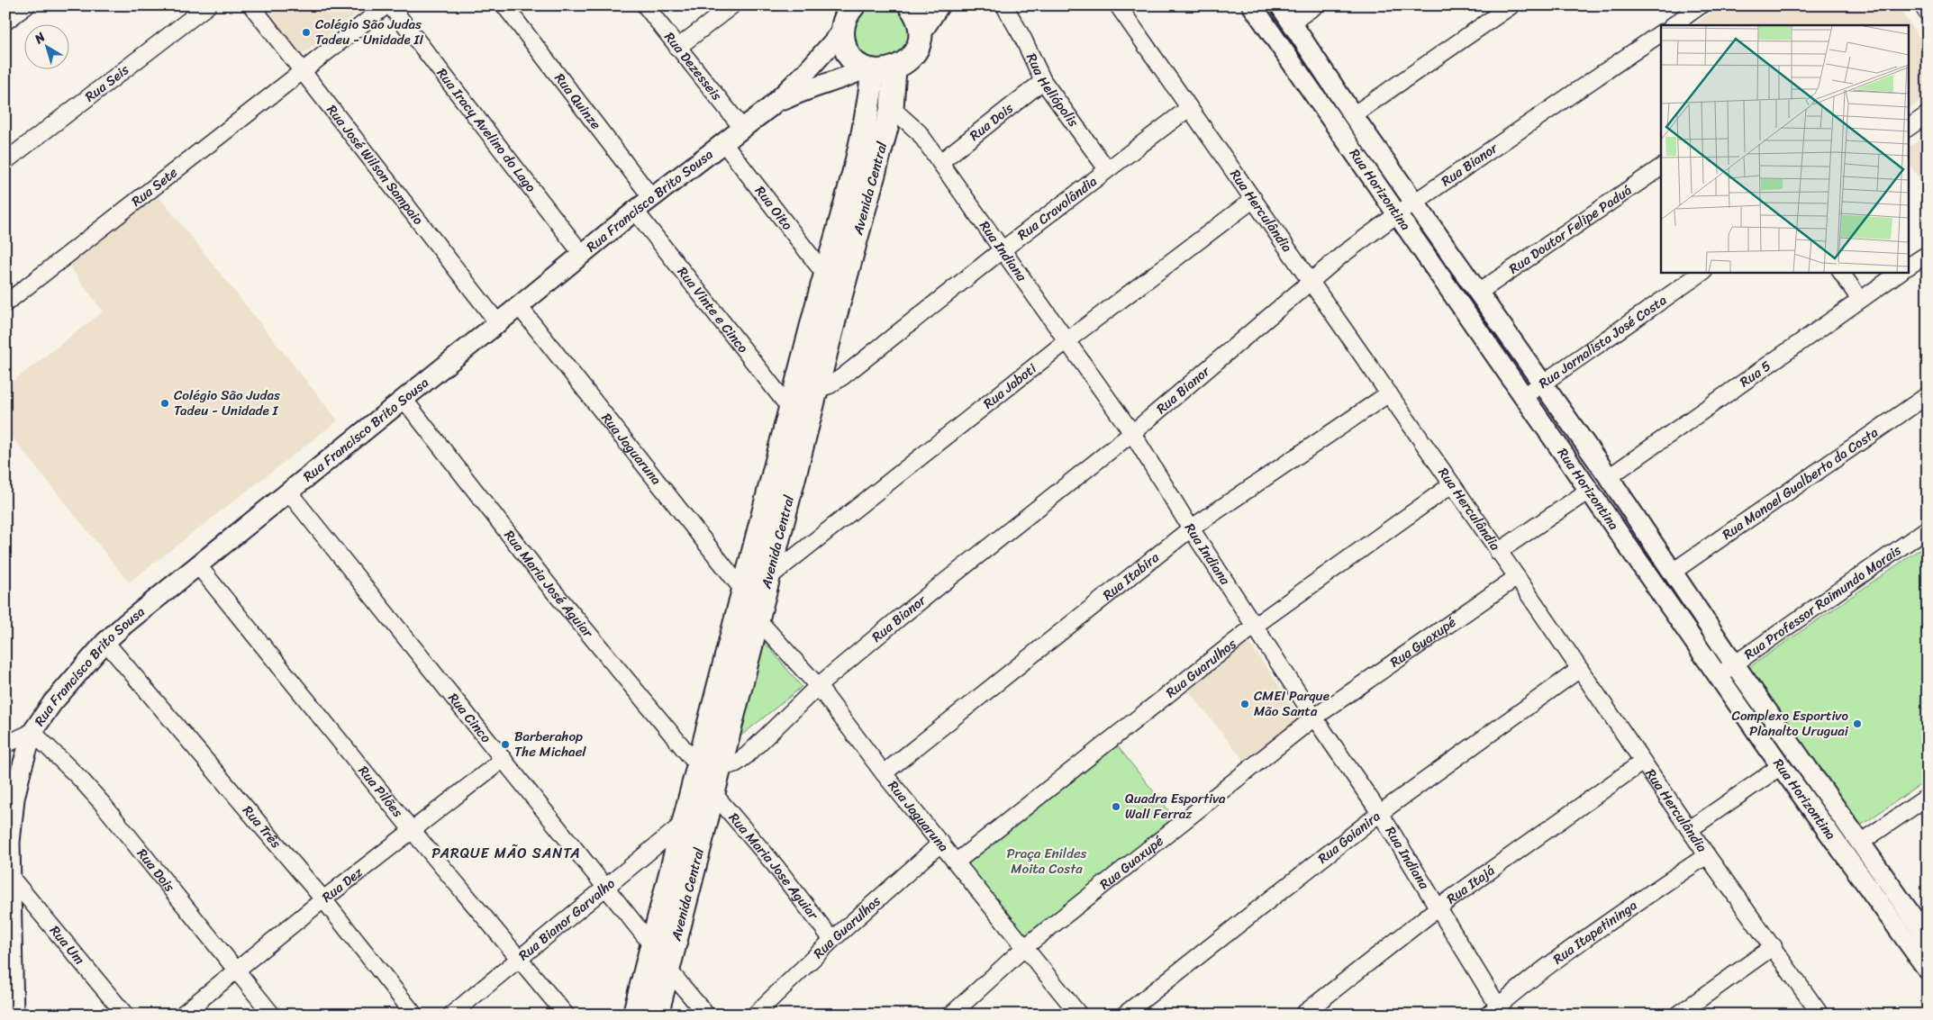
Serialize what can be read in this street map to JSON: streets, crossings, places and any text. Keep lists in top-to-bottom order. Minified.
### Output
{"streets":{"main road":["Avenida Central"],"street":["Rua Dezesseis","Rua Seis","Rua Heliópolis","Rua Quinze","Rua Dois","Rua Iracy Avelino do Lago","Rua José Wilson Sampaio","Rua Bianor","Rua Sete","Rua Horizontina","Rua Francisco Brito Sousa","Rua Cravolândia","Rua Oito","Rua Herculândia","Rua Doutor Felipe Paduá","Rua Indiana","Rua Vinte e Cinco","Rua Jornalista José Costa","Rua 5","Rua Jaboti","Rua Jaguaruna","Rua Manoel Gualberto da Costa","Rua Itabira","Rua Maria José Aguiar","Rua Professor Raimundo Morais","Rua Guaxupé","Rua Guarulhos","Rua Cinco","Rua Pilões","Rua Três","Rua Goianira","Rua Maria Jose Aguiar","Rua Dez","Rua Itajá","Rua Bianor Garvalho","Rua Itapetininga","Rua Um"]},"crossings":[["Rua Dezesseis","Rua Francisco Brito Sousa"],["Rua Heliópolis","Rua Dois"],["Rua Heliópolis","Rua Cravolândia"],["Rua Quinze","Rua Francisco Brito Sousa"],["Rua Dois","Rua Francisco Brito Sousa"],["Rua Dois","Rua Indiana"],["Rua Dois","Rua Dez"],["Rua Iracy Avelino do Lago","Rua Francisco Brito Sousa"],["Rua José Wilson Sampaio","Rua Sete"],["Rua José Wilson Sampaio","Rua Francisco Brito Sousa"],["Rua Bianor","Avenida Central"],["Rua Bianor","Rua Horizontina"],["Rua Bianor","Rua Herculândia"],["Rua Bianor","Rua Indiana"],["Rua Bianor","Rua Jaguaruna"],["Rua Bianor","Rua Maria José Aguiar"],["Avenida Central","Rua Cravolândia"],["Avenida Central","Rua Oito"],["Avenida Central","Rua Indiana"],["Avenida Central","Rua Vinte e Cinco"],["Avenida Central","Rua Jaboti"],["Avenida Central","Rua Jaguaruna"],["Avenida Central","Rua Maria José Aguiar"],["Avenida Central","Rua Cinco"],["Avenida Central","Rua Maria Jose Aguiar"],["Avenida Central","Rua Bianor Garvalho"],["Rua Horizontina","Rua Doutor Felipe Paduá"],["Rua Horizontina","Rua Jornalista José Costa"],["Rua Horizontina","Rua 5"],["Rua Horizontina","Rua Manoel Gualberto da Costa"],["Rua Horizontina","Rua Professor Raimundo Morais"],["Rua Francisco Brito Sousa","Rua Oito"],["Rua Francisco Brito Sousa","Rua Vinte e Cinco"],["Rua Francisco Brito Sousa","Rua Jaguaruna"],["Rua Francisco Brito Sousa","Rua Maria José Aguiar"],["Rua Francisco Brito Sousa","Rua Cinco"],["Rua Francisco Brito Sousa","Rua Pilões"],["Rua Francisco Brito Sousa","Rua Três"],["Rua Cravolândia","Rua Herculândia"],["Rua Cravolândia","Rua Indiana"],["Rua Herculândia","Rua Jaboti"],["Rua Herculândia","Rua Itabira"],["Rua Herculândia","Rua Guaxupé"],["Rua Herculândia","Rua Guarulhos"],["Rua Herculândia","Rua Goianira"],["Rua Herculândia","Rua Itajá"],["Rua Herculândia","Rua Itapetininga"],["Rua Indiana","Rua Jaboti"],["Rua Indiana","Rua Itabira"],["Rua Indiana","Rua Guaxupé"],["Rua Indiana","Rua Guarulhos"],["Rua Indiana","Rua Goianira"],["Rua Indiana","Rua Itajá"],["Rua Indiana","Rua Itapetininga"],["Rua Jaguaruna","Rua Itabira"],["Rua Jaguaruna","Rua Guaxupé"],["Rua Jaguaruna","Rua Guarulhos"],["Rua Guarulhos","Rua Maria Jose Aguiar"],["Rua Cinco","Rua Dez"],["Rua Cinco","Rua Bianor Garvalho"],["Rua Pilões","Rua Dez"],["Rua Pilões","Rua Bianor Garvalho"],["Rua Três","Rua Dez"]],"districts":["PARQUE MÃO SANTA"],"parks":["Praça Enildes Moita Costa"],"places":["Colégio São Judas Tadeu - Unidade II","Colégio São Judas Tadeu - Unidade I","CMEI Parque Mão Santa","Complexo Esportivo Planalto Uruguai","Barberahop The Michael","Quadra Esportiva Wall Ferraz"],"north":"top left"}
